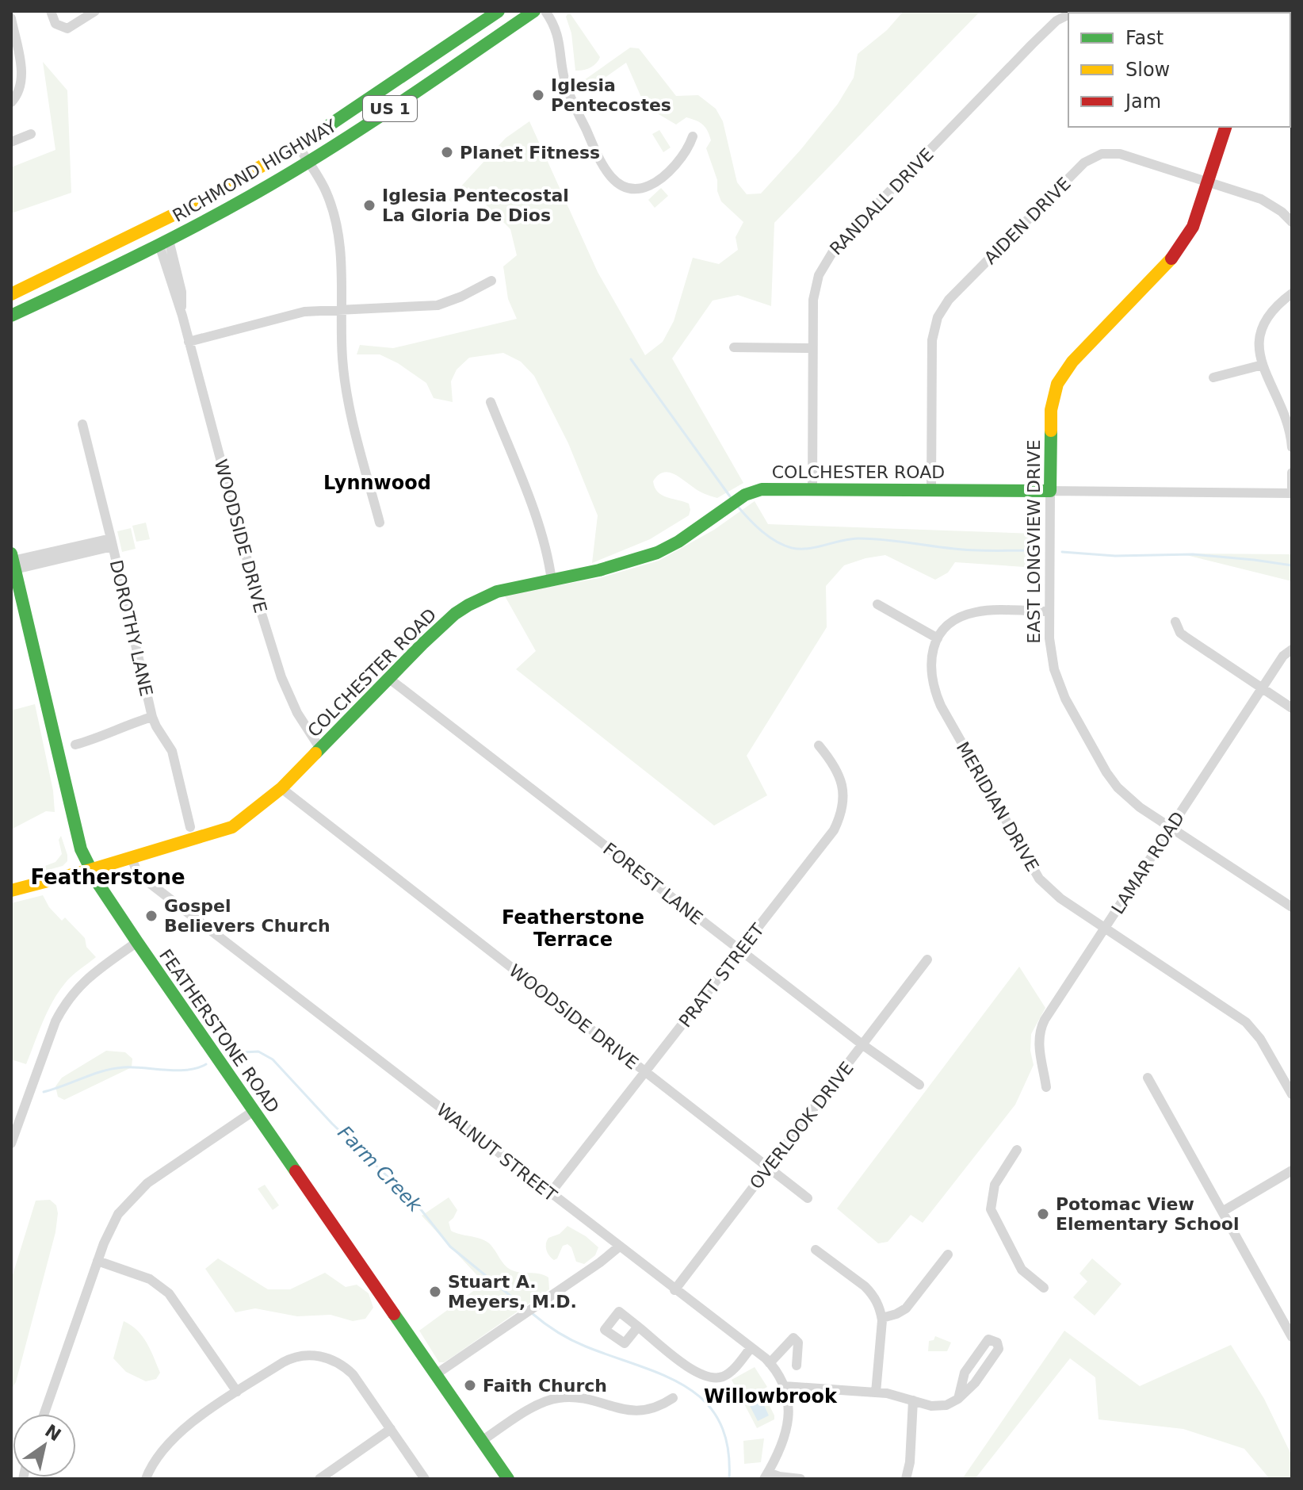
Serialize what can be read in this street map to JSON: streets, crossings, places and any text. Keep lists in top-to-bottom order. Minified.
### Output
{"streets":{"street":["US 1","RICHMOND HIGHWAY","RANDALL DRIVE","AIDEN DRIVE","COLCHESTER ROAD","WOODSIDE DRIVE","EAST LONGVIEW DRIVE","DOROTHY LANE","MERIDIAN DRIVE","LAMAR ROAD","FOREST LANE","PRATT STREET","FEATHERSTONE ROAD","OVERLOOK DRIVE","WALNUT STREET"]},"crossings":[["RICHMOND HIGHWAY","WOODSIDE DRIVE"],["RANDALL DRIVE","COLCHESTER ROAD"],["AIDEN DRIVE","COLCHESTER ROAD"],["AIDEN DRIVE","EAST LONGVIEW DRIVE"],["COLCHESTER ROAD","WOODSIDE DRIVE"],["COLCHESTER ROAD","EAST LONGVIEW DRIVE"],["COLCHESTER ROAD","FOREST LANE"],["COLCHESTER ROAD","FEATHERSTONE ROAD"],["COLCHESTER ROAD","WALNUT STREET"],["WOODSIDE DRIVE","PRATT STREET"],["WOODSIDE DRIVE","OVERLOOK DRIVE"],["EAST LONGVIEW DRIVE","LAMAR ROAD"],["MERIDIAN DRIVE","LAMAR ROAD"],["FOREST LANE","PRATT STREET"],["FOREST LANE","OVERLOOK DRIVE"],["PRATT STREET","WALNUT STREET"],["OVERLOOK DRIVE","WALNUT STREET"]],"districts":["Lynnwood","Featherstone","Featherstone Terrace","Willowbrook"],"water":["Farm Creek"],"places":["Iglesia Pentecostes","Planet Fitness","Iglesia Pentecostal La Gloria De Dios","Gospel Believers Church","Potomac View Elementary School","Stuart A. Meyers, M.D.","Faith Church"],"legend":["Fast","Slow","Jam"],"north":"top right"}
